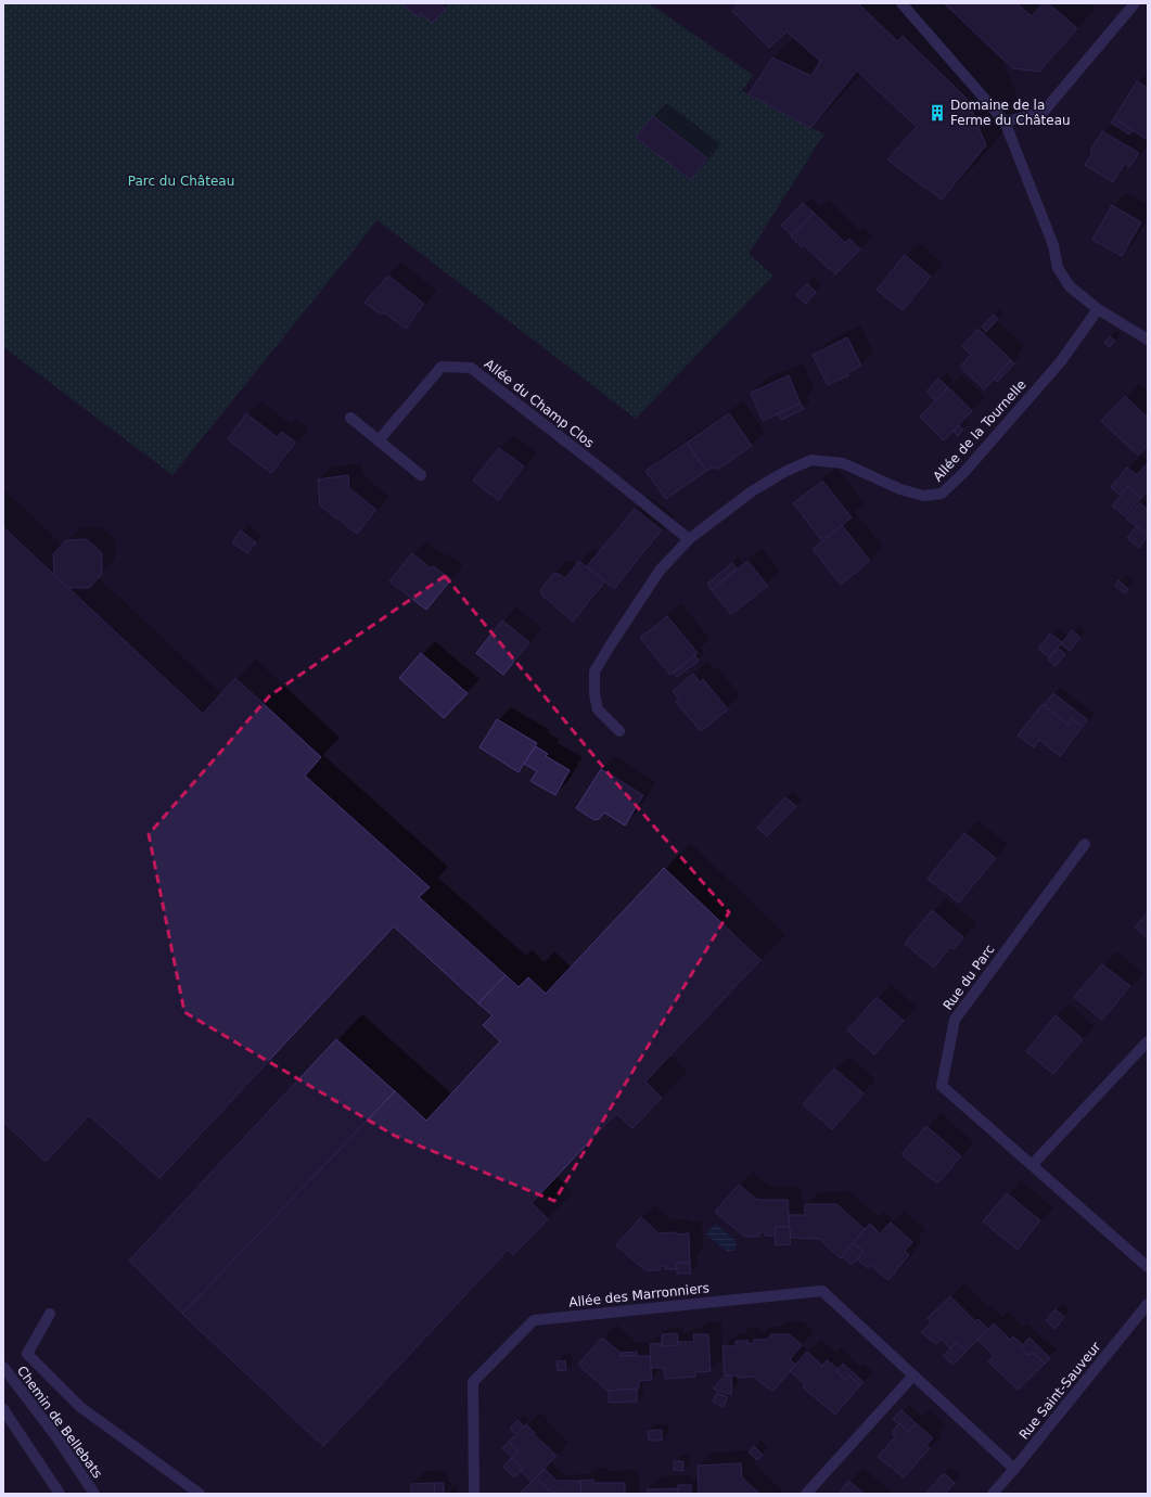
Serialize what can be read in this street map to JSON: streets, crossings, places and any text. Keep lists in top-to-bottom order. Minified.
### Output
{"streets":{"street":["Allée du Champ Clos","Allée de la Tournelle","Rue du Parc","Allée des Marronniers","Rue Saint-Sauveur","Chemin de Bellebats"]},"crossings":[["Allée du Champ Clos","Allée de la Tournelle"],["Allée des Marronniers","Rue Saint-Sauveur"]],"parks":["Parc du Château"],"places":{"building":["Domaine de la Ferme du Château"]}}
